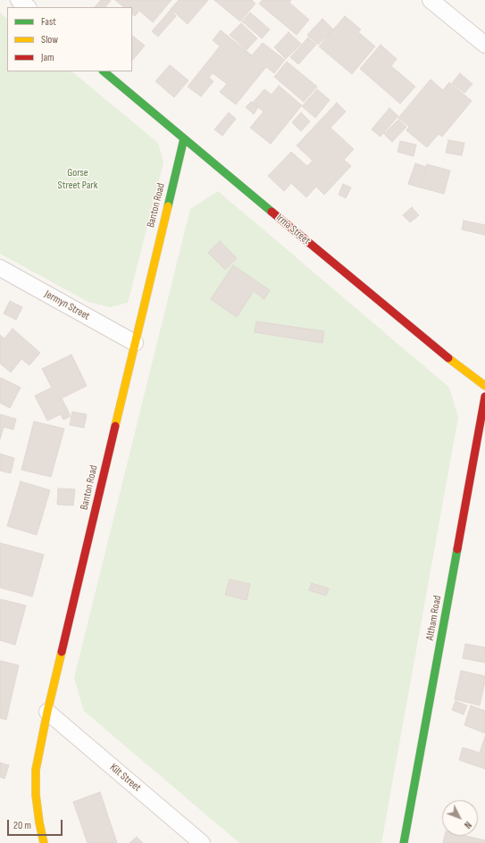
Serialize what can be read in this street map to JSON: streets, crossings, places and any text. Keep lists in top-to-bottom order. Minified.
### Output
{"streets":{"street":["Banton Road","Irma Street","Jermyn Street","Altham Road","Kilt Street"]},"crossings":[["Banton Road","Irma Street"],["Banton Road","Jermyn Street"],["Banton Road","Kilt Street"]],"parks":["Gorse Street Park"],"legend":["Fast","Slow","Jam"],"scale_bar":"20 m","north":"bottom right"}
